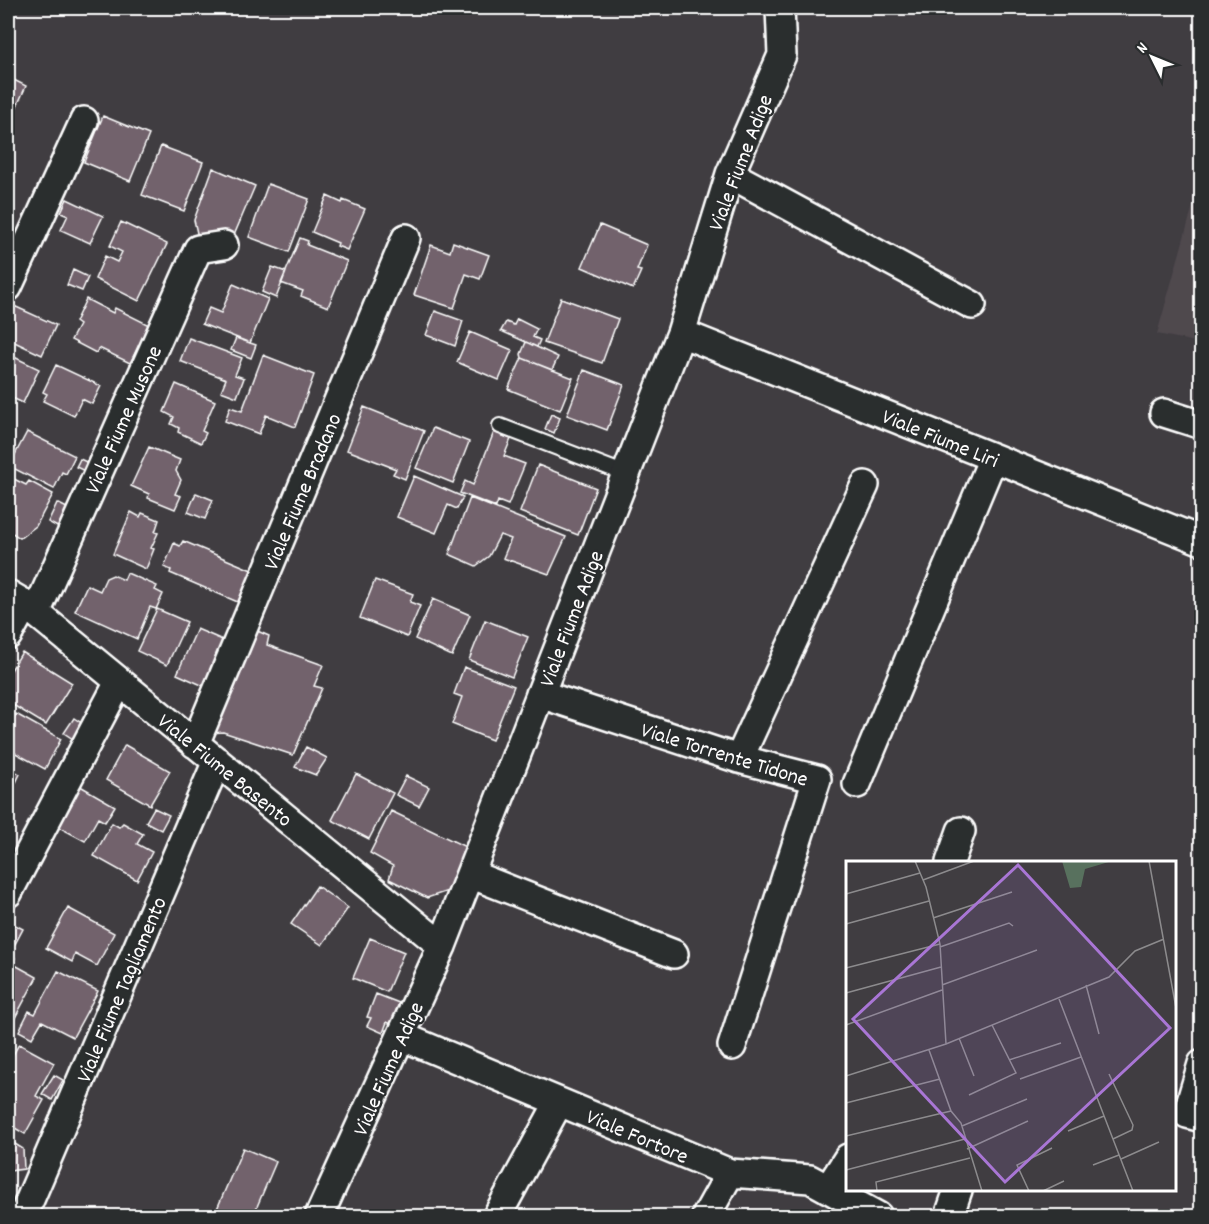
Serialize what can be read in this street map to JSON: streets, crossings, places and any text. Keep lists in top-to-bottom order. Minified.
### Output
{"streets":{"street":["Viale Fiume Adige","Viale Fiume Musone","Viale Fiume Liri","Viale Fiume Bradano","Viale Torrente Tidone","Viale Fiume Basento","Viale Fiume Tagliamento","Viale Fortore"]},"crossings":[["Viale Fiume Adige","Viale Fiume Liri"],["Viale Fiume Adige","Viale Torrente Tidone"],["Viale Fiume Adige","Viale Fiume Basento"],["Viale Fiume Adige","Viale Fortore"],["Viale Fiume Musone","Viale Fiume Basento"],["Viale Fiume Bradano","Viale Fiume Basento"],["Viale Fiume Basento","Viale Fiume Tagliamento"]],"north":"top left"}
